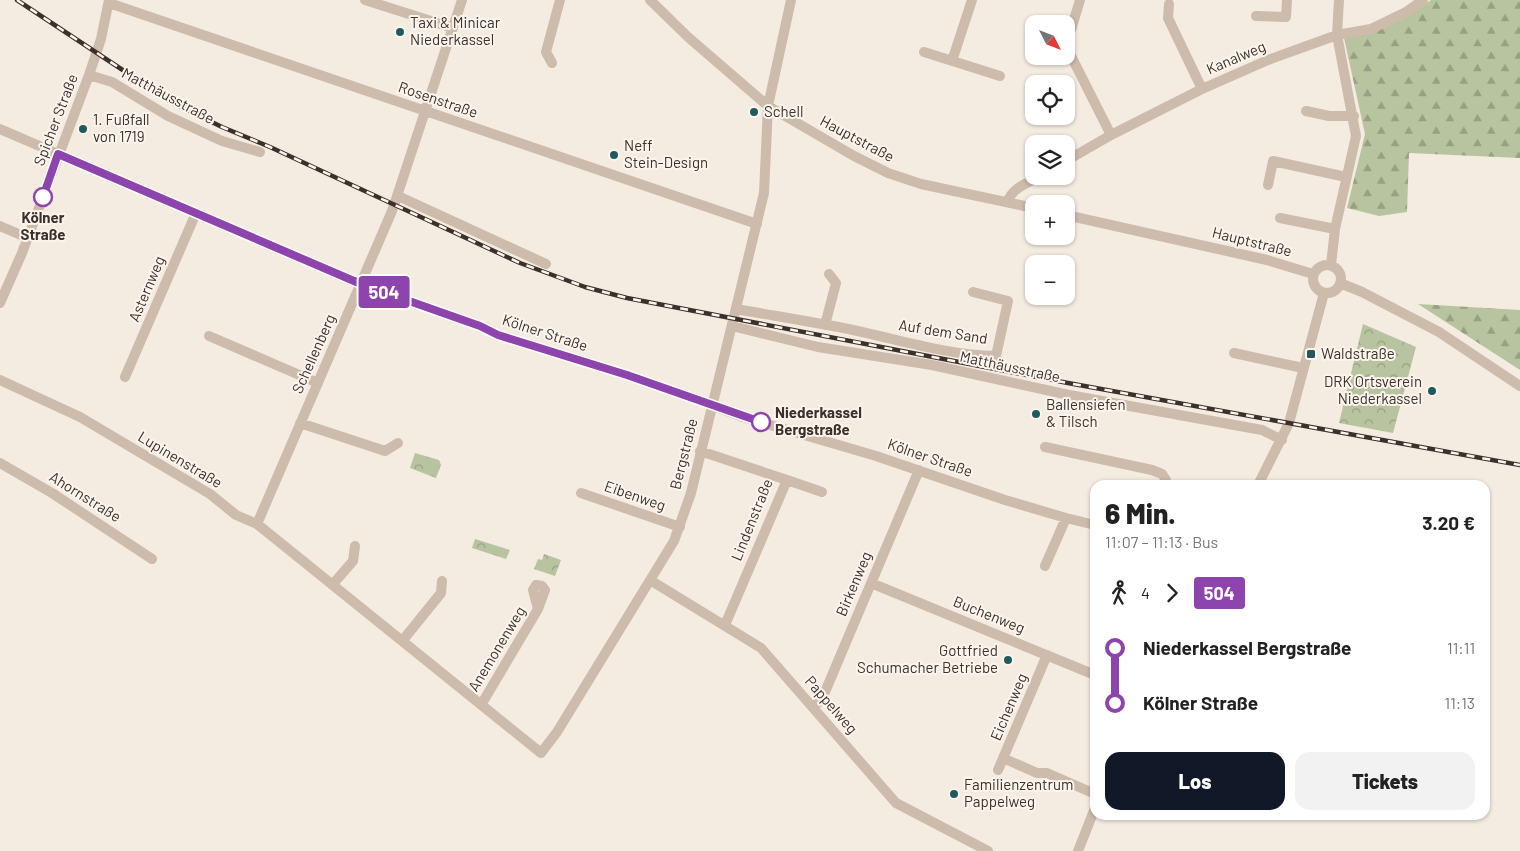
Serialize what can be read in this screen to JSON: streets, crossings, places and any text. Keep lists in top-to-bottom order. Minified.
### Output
{"streets":{"street":["Kanalweg","Matthäusstraße","Rosenstraße","Spicher Straße","Hauptstraße","Asternweg","Auf dem Sand","Kölner Straße","Schellenberg","Bergstraße","Lupinenstraße","Eibenweg","Ahornstraße","Lindenstraße","Birkenweg","Buchenweg","Anemonenweg","Pappelweg","Eichenweg"]},"crossings":[["Matthäusstraße","Spicher Straße"],["Matthäusstraße","Bergstraße"],["Rosenstraße","Spicher Straße"],["Rosenstraße","Schellenberg"],["Rosenstraße","Bergstraße"],["Spicher Straße","Kölner Straße"],["Hauptstraße","Bergstraße"],["Asternweg","Kölner Straße"],["Auf dem Sand","Bergstraße"],["Kölner Straße","Schellenberg"],["Kölner Straße","Bergstraße"],["Kölner Straße","Birkenweg"],["Schellenberg","Lupinenstraße"],["Bergstraße","Lupinenstraße"],["Bergstraße","Eibenweg"],["Bergstraße","Lindenstraße"],["Bergstraße","Pappelweg"],["Lupinenstraße","Anemonenweg"],["Lindenstraße","Pappelweg"],["Birkenweg","Buchenweg"],["Birkenweg","Pappelweg"],["Buchenweg","Eichenweg"]],"places":{"other":["Taxi & Minicar Niederkassel","Schell","1. Fußfall von 1719","Neff Stein-Design","Kölner Straße","DRK Ortsverein Niederkassel","Ballensiefen & Tilsch","Niederkassel Bergstraße","Gottfried Schumacher Betriebe","Familienzentrum Pappelweg"],"transit":["Waldstraße"]},"lines":["bus line 504"],"north":"bottom right","page":{"on_map":"504","map_buttons":["+","−"],"heading":["6 Min.","11:07 – 11:13 · Bus","3.20 €"],"legs":["4","504"],"list":[{"name":"Niederkassel Bergstraße","value":"11:11"},{"name":"Kölner Straße","value":"11:13"}],"buttons":["Los","Tickets"]}}
